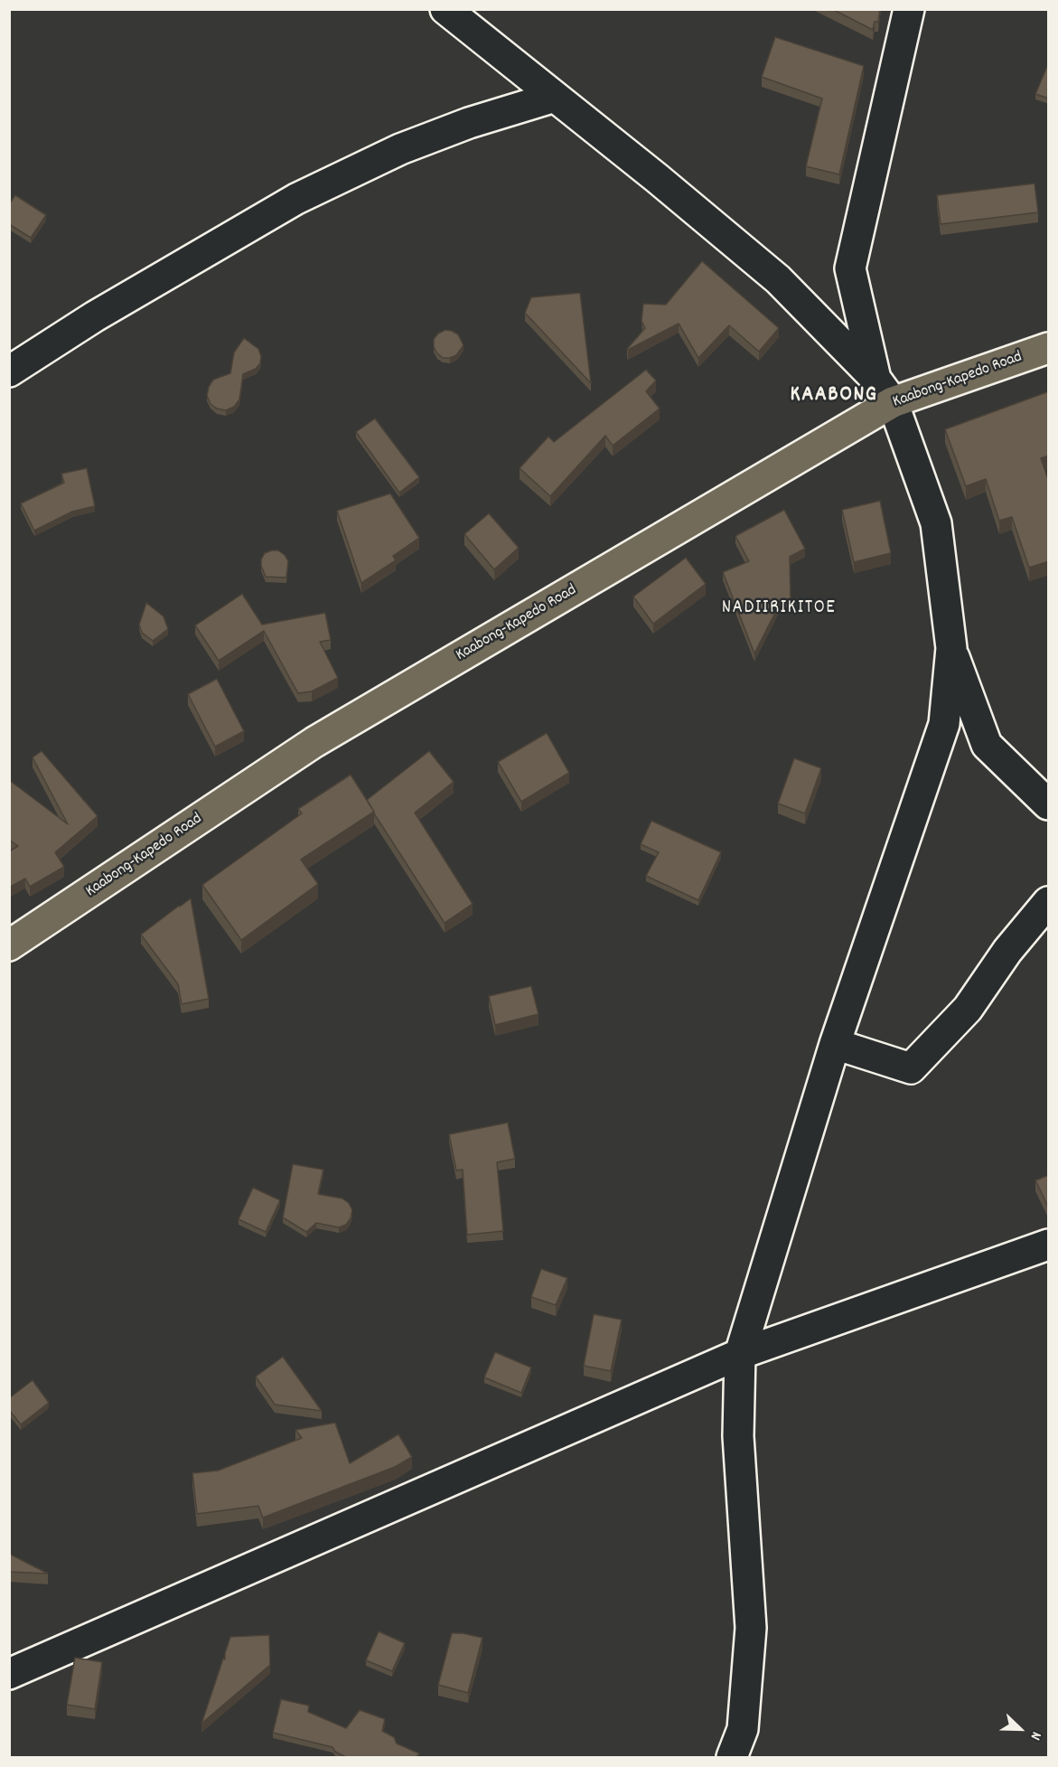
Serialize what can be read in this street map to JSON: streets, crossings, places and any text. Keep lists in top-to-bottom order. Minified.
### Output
{"streets":{"main road":["Kaabong-Kapedo Road"]},"districts":["KAABONG","NADIIRIKITOE"],"north":"bottom right"}
